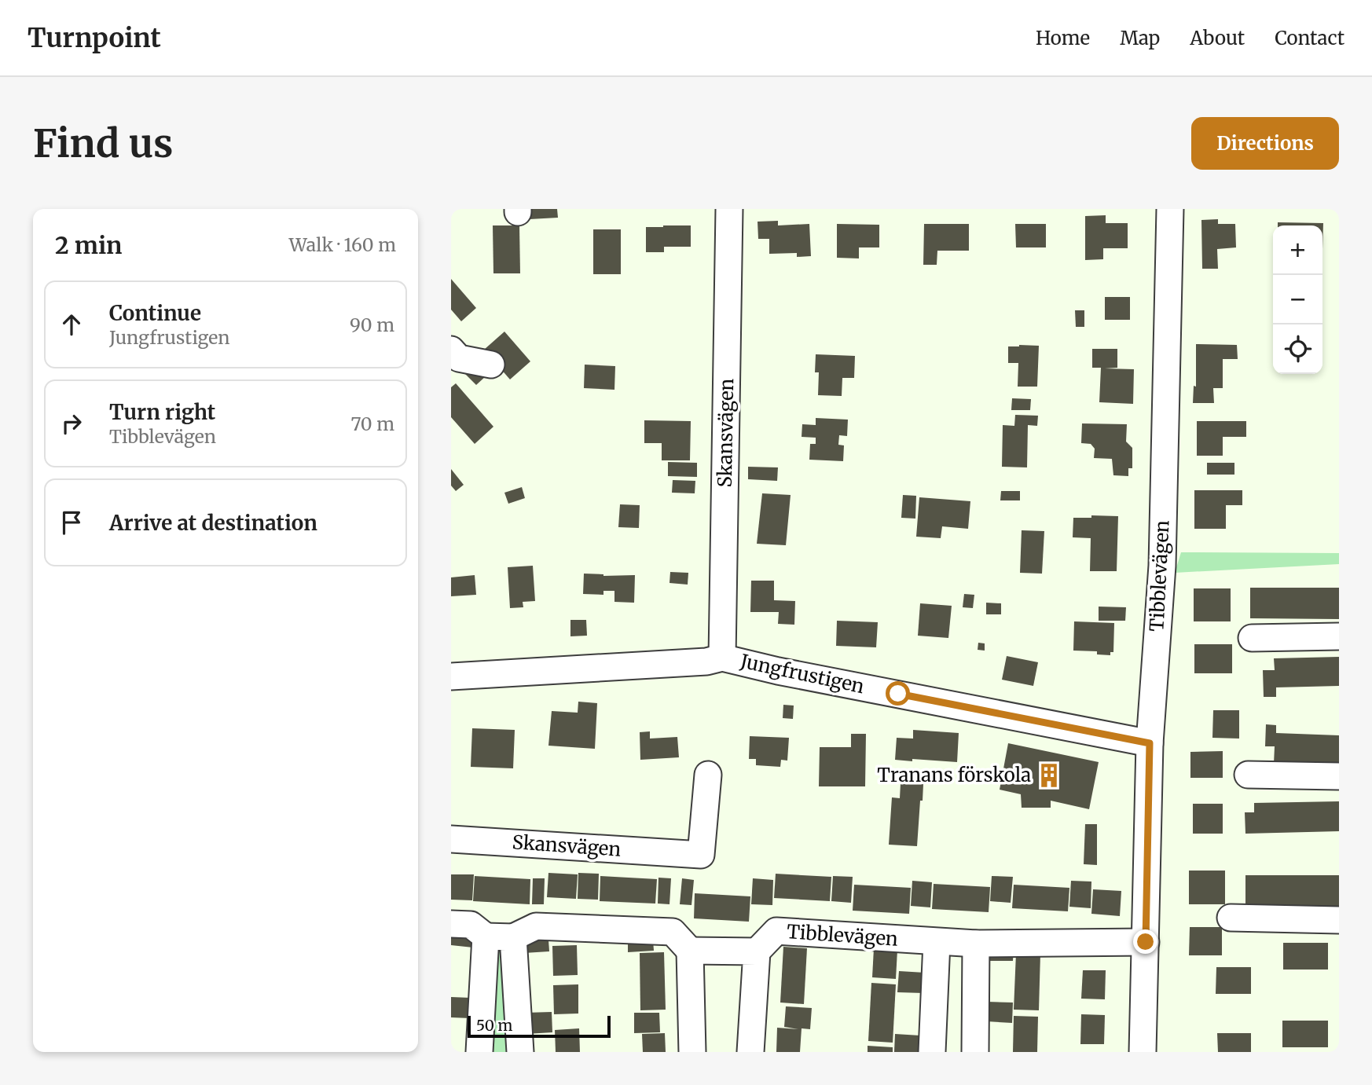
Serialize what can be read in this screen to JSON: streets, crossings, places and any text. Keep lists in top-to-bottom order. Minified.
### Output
{"streets":{"street":["Skansvägen","Tibblevägen","Jungfrustigen"]},"crossings":[["Skansvägen","Jungfrustigen"],["Tibblevägen","Jungfrustigen"]],"places":{"building":["Tranans förskola"]},"scale_bar":"50 m","page":{"header":"Turnpoint","nav":["Home","Map","About","Contact"],"buttons":"Directions","title":"Find us","heading":["2 min","Walk · 160 m"],"map_buttons":["+","−"],"list":[["Continue","Jungfrustigen","90 m"],["Turn right","Tibblevägen","70 m"],"Arrive at destination"],"scale":"50 m"}}
